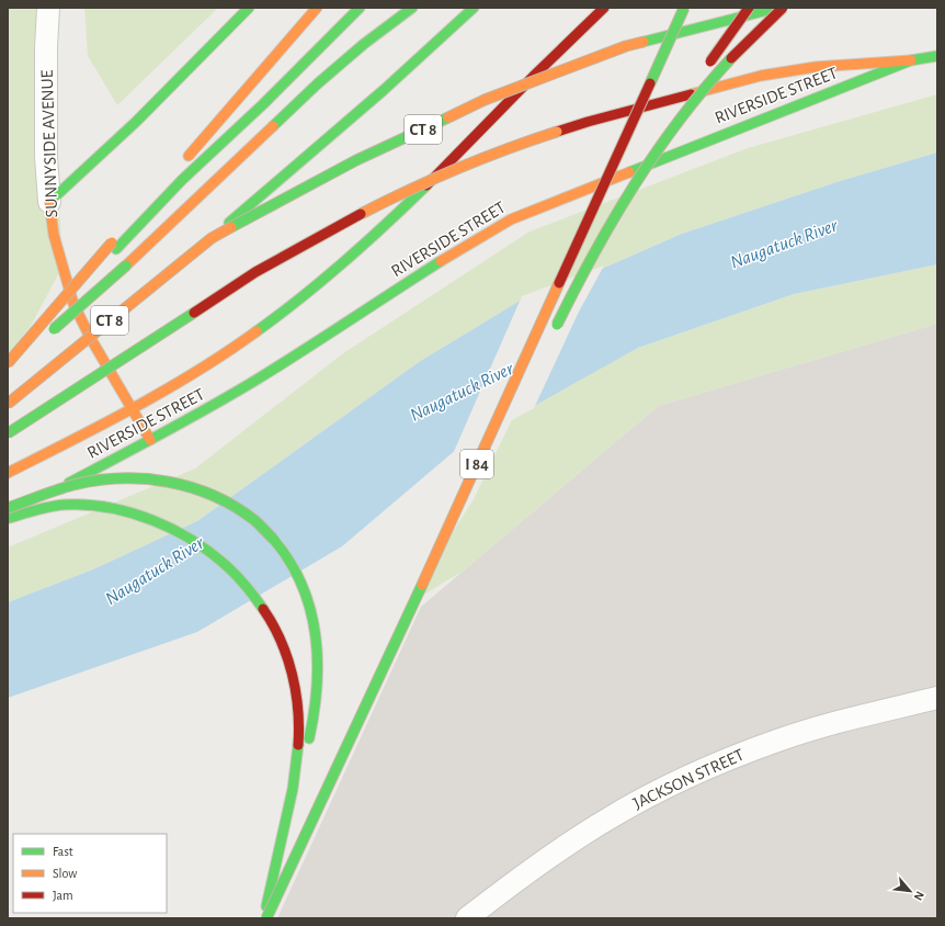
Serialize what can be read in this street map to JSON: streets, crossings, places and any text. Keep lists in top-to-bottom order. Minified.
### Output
{"streets":{"main road":["RIVERSIDE STREET","CT 8","SUNNYSIDE AVENUE","I 84"],"street":["JACKSON STREET"]},"crossings":[["RIVERSIDE STREET","SUNNYSIDE AVENUE"]],"water":["Naugatuck River"],"legend":["Fast","Slow","Jam"],"north":"bottom right"}
